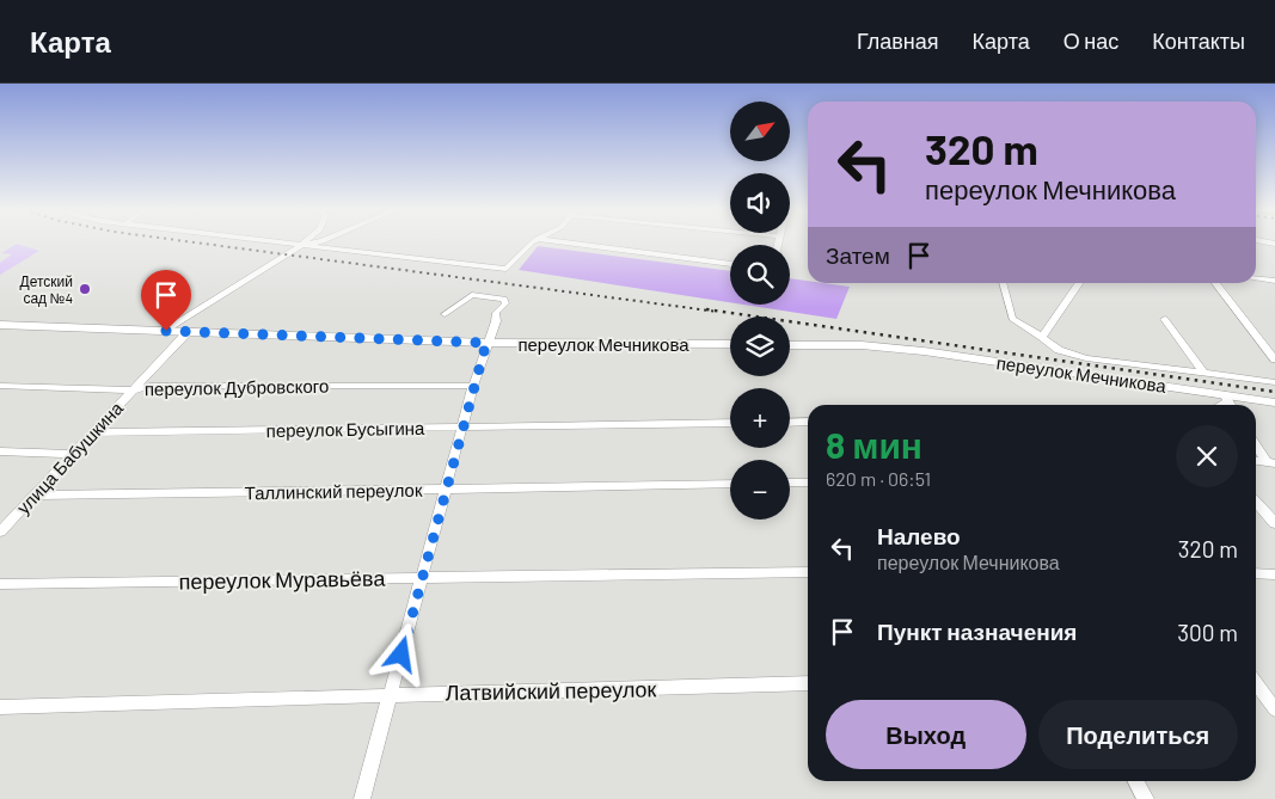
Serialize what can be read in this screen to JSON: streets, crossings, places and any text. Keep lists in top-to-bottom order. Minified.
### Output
{"streets":{"street":["переулок Мечникова","переулок Дубровского","переулок Бусыгина","улица Бабушкина","Таллинский переулок","переулок Муравьёва","Латвийский переулок"]},"crossings":[["переулок Мечникова","улица Бабушкина"],["переулок Дубровского","улица Бабушкина"],["переулок Бусыгина","улица Бабушкина"],["улица Бабушкина","Таллинский переулок"]],"places":["Детский сад №4"],"north":"top right","page":{"header":"Карта","nav":["Главная","Карта","О нас","Контакты"],"map_buttons":["+","−"],"turn":["320 m","переулок Мечникова"],"then":"Затем","heading":["8 мин","620 m · 06:51"],"list":[{"name":"Налево","note":"переулок Мечникова","value":"320 m"},{"name":"Пункт назначения","value":"300 m"}],"buttons":["Выход","Поделиться"]}}
